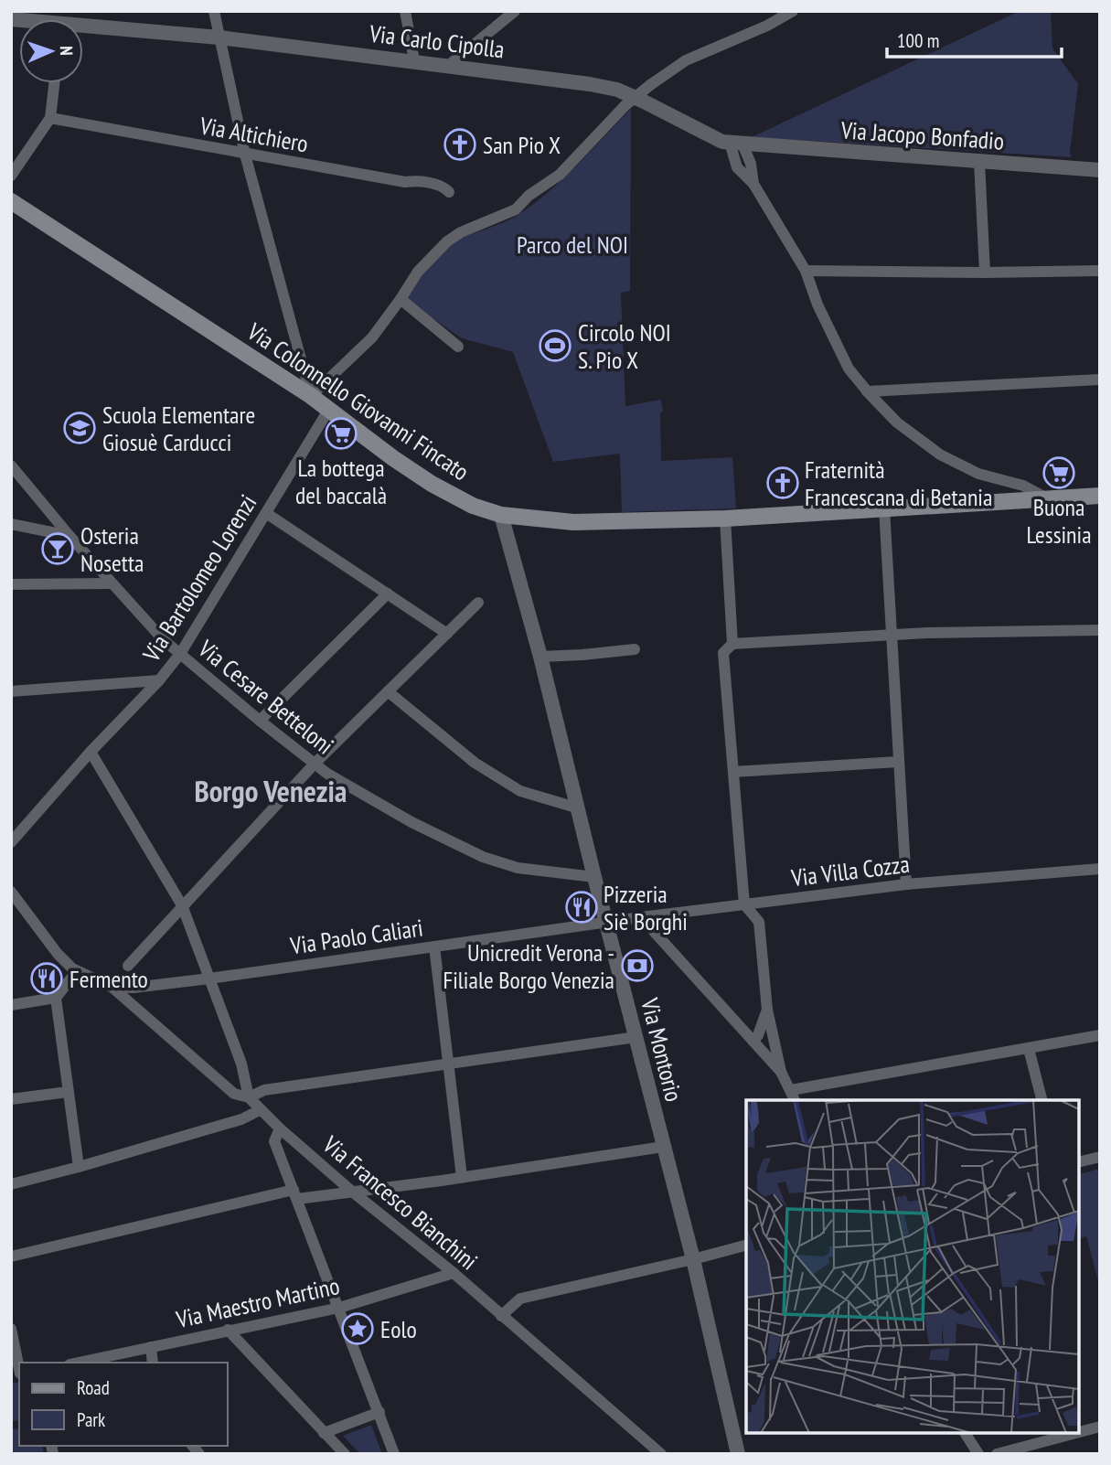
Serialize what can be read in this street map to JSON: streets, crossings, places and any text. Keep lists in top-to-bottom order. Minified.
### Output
{"streets":{"main road":["Via Colonnello Giovanni Fincato"],"street":["Via Carlo Cipolla","Via Altichiero","Via Jacopo Bonfadio","Via Bartolomeo Lorenzi","Via Cesare Betteloni","Via Villa Cozza","Via Paolo Caliari","Via Montorio","Via Francesco Bianchini","Via Maestro Martino"]},"crossings":[["Via Carlo Cipolla","Via Jacopo Bonfadio"],["Via Colonnello Giovanni Fincato","Via Bartolomeo Lorenzi"],["Via Colonnello Giovanni Fincato","Via Montorio"],["Via Bartolomeo Lorenzi","Via Cesare Betteloni"],["Via Cesare Betteloni","Via Montorio"],["Via Villa Cozza","Via Paolo Caliari"],["Via Villa Cozza","Via Montorio"],["Via Paolo Caliari","Via Montorio"],["Via Paolo Caliari","Via Francesco Bianchini"],["Via Francesco Bianchini","Via Maestro Martino"]],"districts":["Borgo Venezia"],"parks":["Parco del NOI"],"places":{"church":["San Pio X","Fraternità Francescana di Betania"],"sports":["Circolo NOI S. Pio X"],"school or university":["Scuola Elementare Giosuè Carducci"],"supermarket":["La bottega del baccalà","Buona Lessinia"],"bar":["Osteria Nosetta"],"restaurant":["Pizzeria Siè Borghi","Fermento"],"bank":["Unicredit Verona - Filiale Borgo Venezia"],"place":["Eolo"]},"legend":["Road","Park"],"scale_bar":"100 m","north":"right"}
